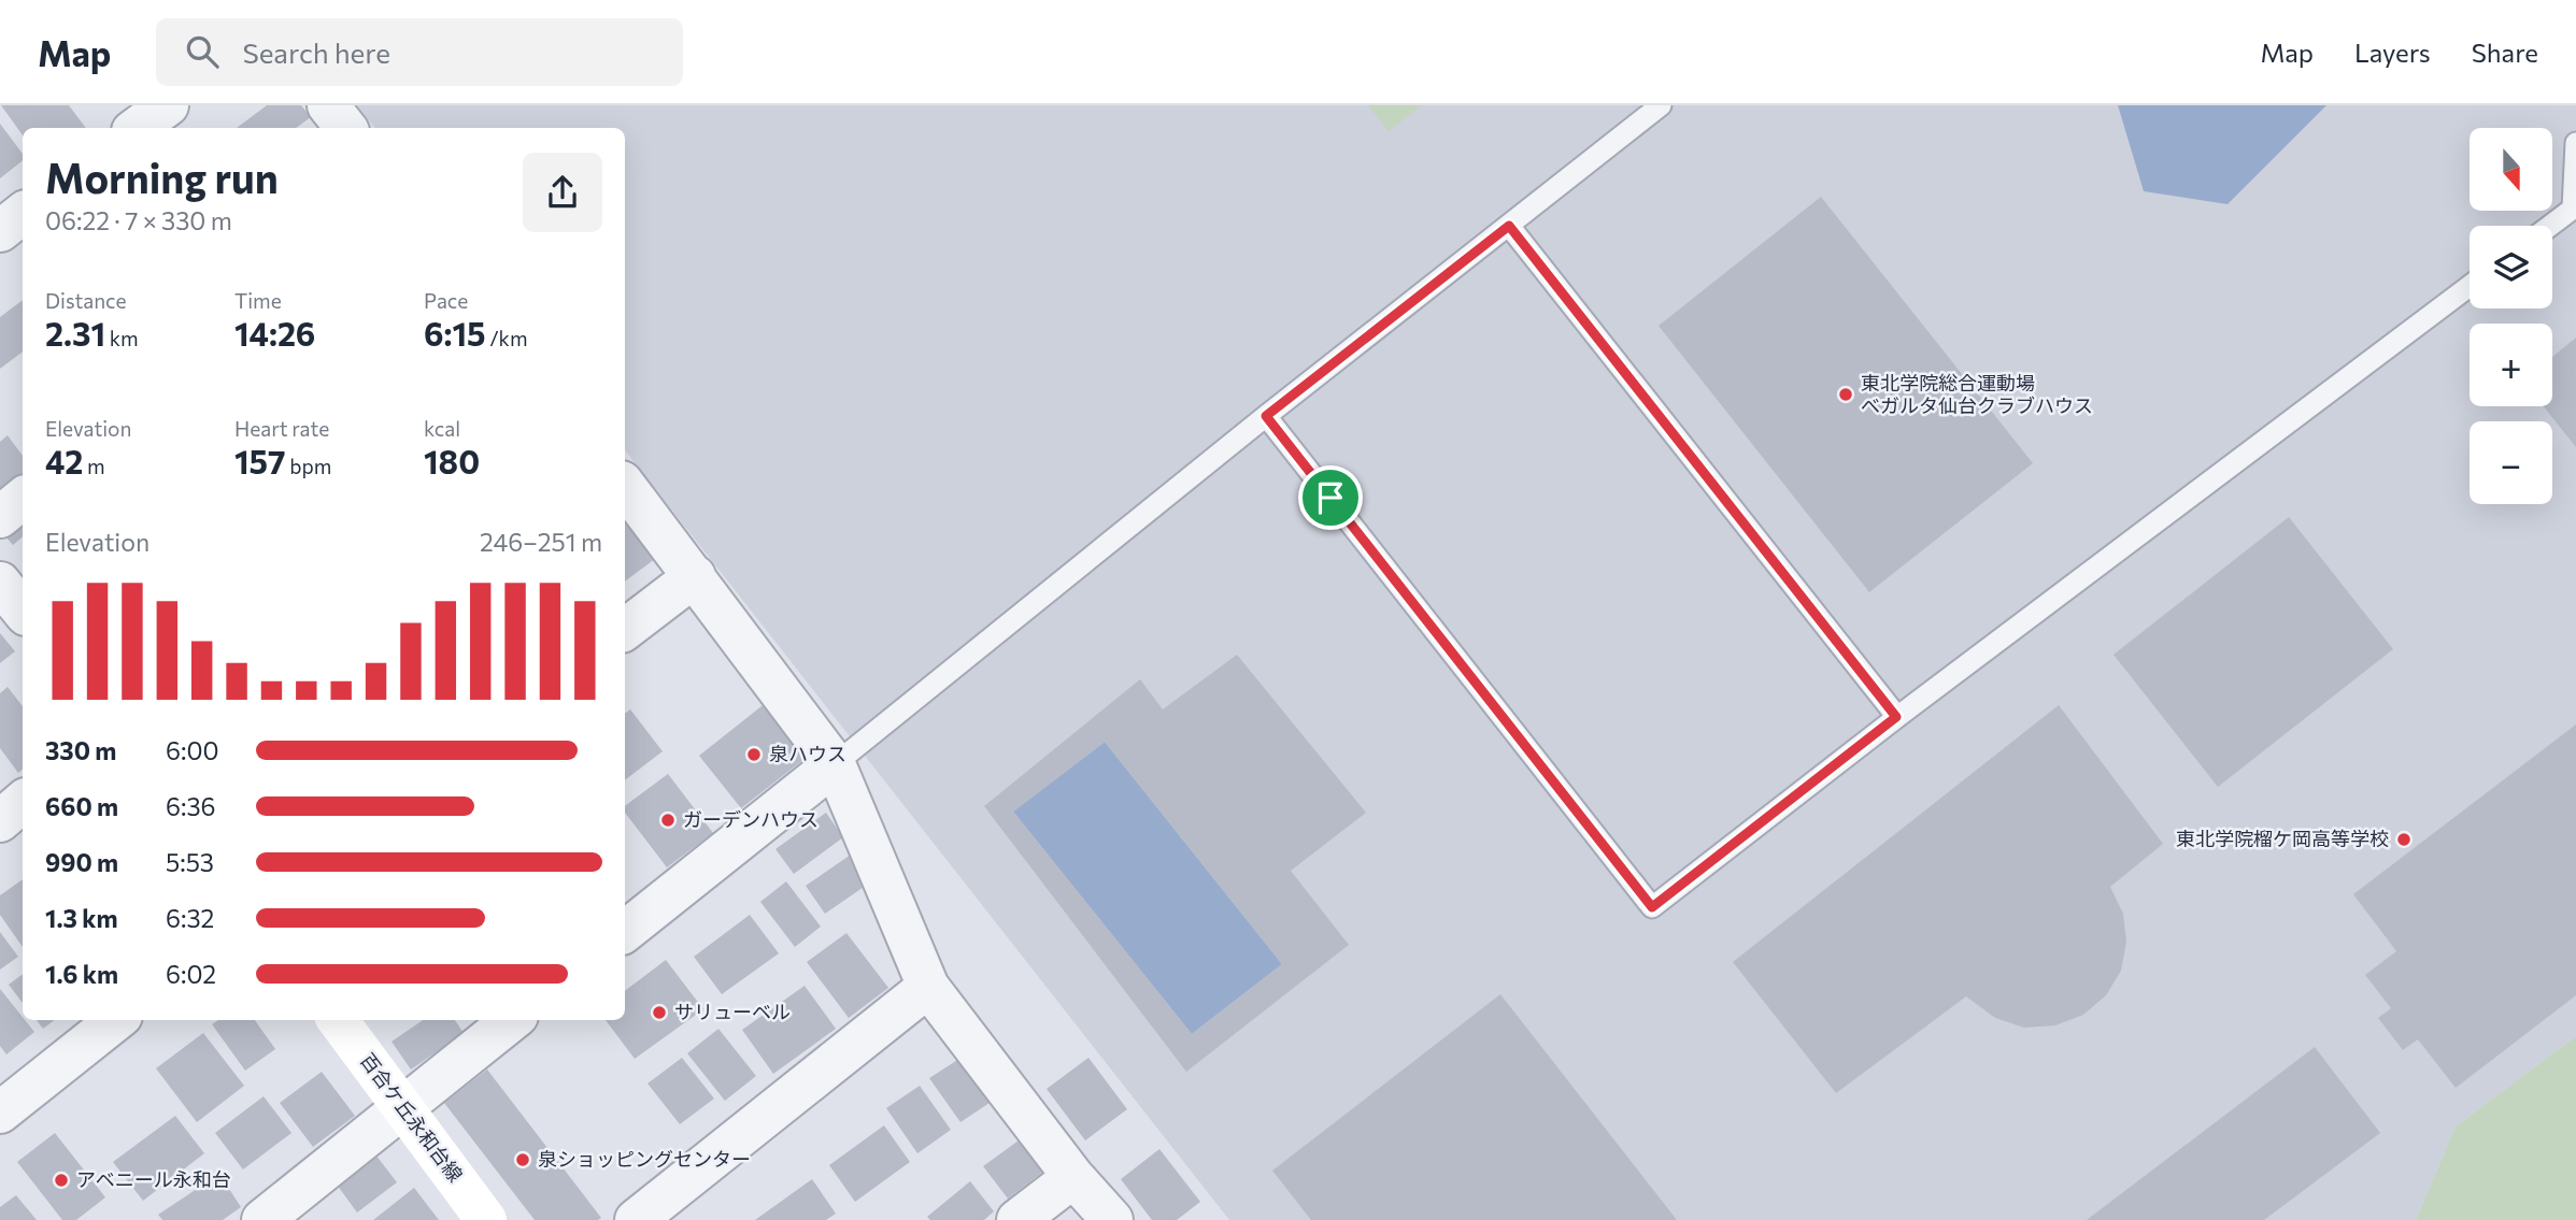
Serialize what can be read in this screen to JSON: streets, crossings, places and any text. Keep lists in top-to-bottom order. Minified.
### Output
{"streets":{"street":["百合ケ丘永和台線"]},"places":["東北学院総合運動場 べガルタ仙台クラブハウス","泉ハウス","ガーデンハウス","東北学院榴ケ岡高等学校","サリューベル","泉ショッピングセンター","アベニール永和台"],"north":"bottom","page":{"header":"Map","search":"Search here","nav":["Map","Layers","Share"],"map_buttons":["+","−"],"heading":["Morning run","06:22 · 7 × 330 m"],"stats":[["Distance","2.31 km"],["Time","14:26"],["Pace","6:15 /km"],["Elevation","42 m"],["Heart rate","157 bpm"],["kcal","180"]],"chart":["Elevation","246–251 m"],"list":[{"name":"330 m","note":"6:00"},{"name":"660 m","note":"6:36"},{"name":"990 m","note":"5:53"},{"name":"1.3 km","note":"6:32"},{"name":"1.6 km","note":"6:02"}]}}
